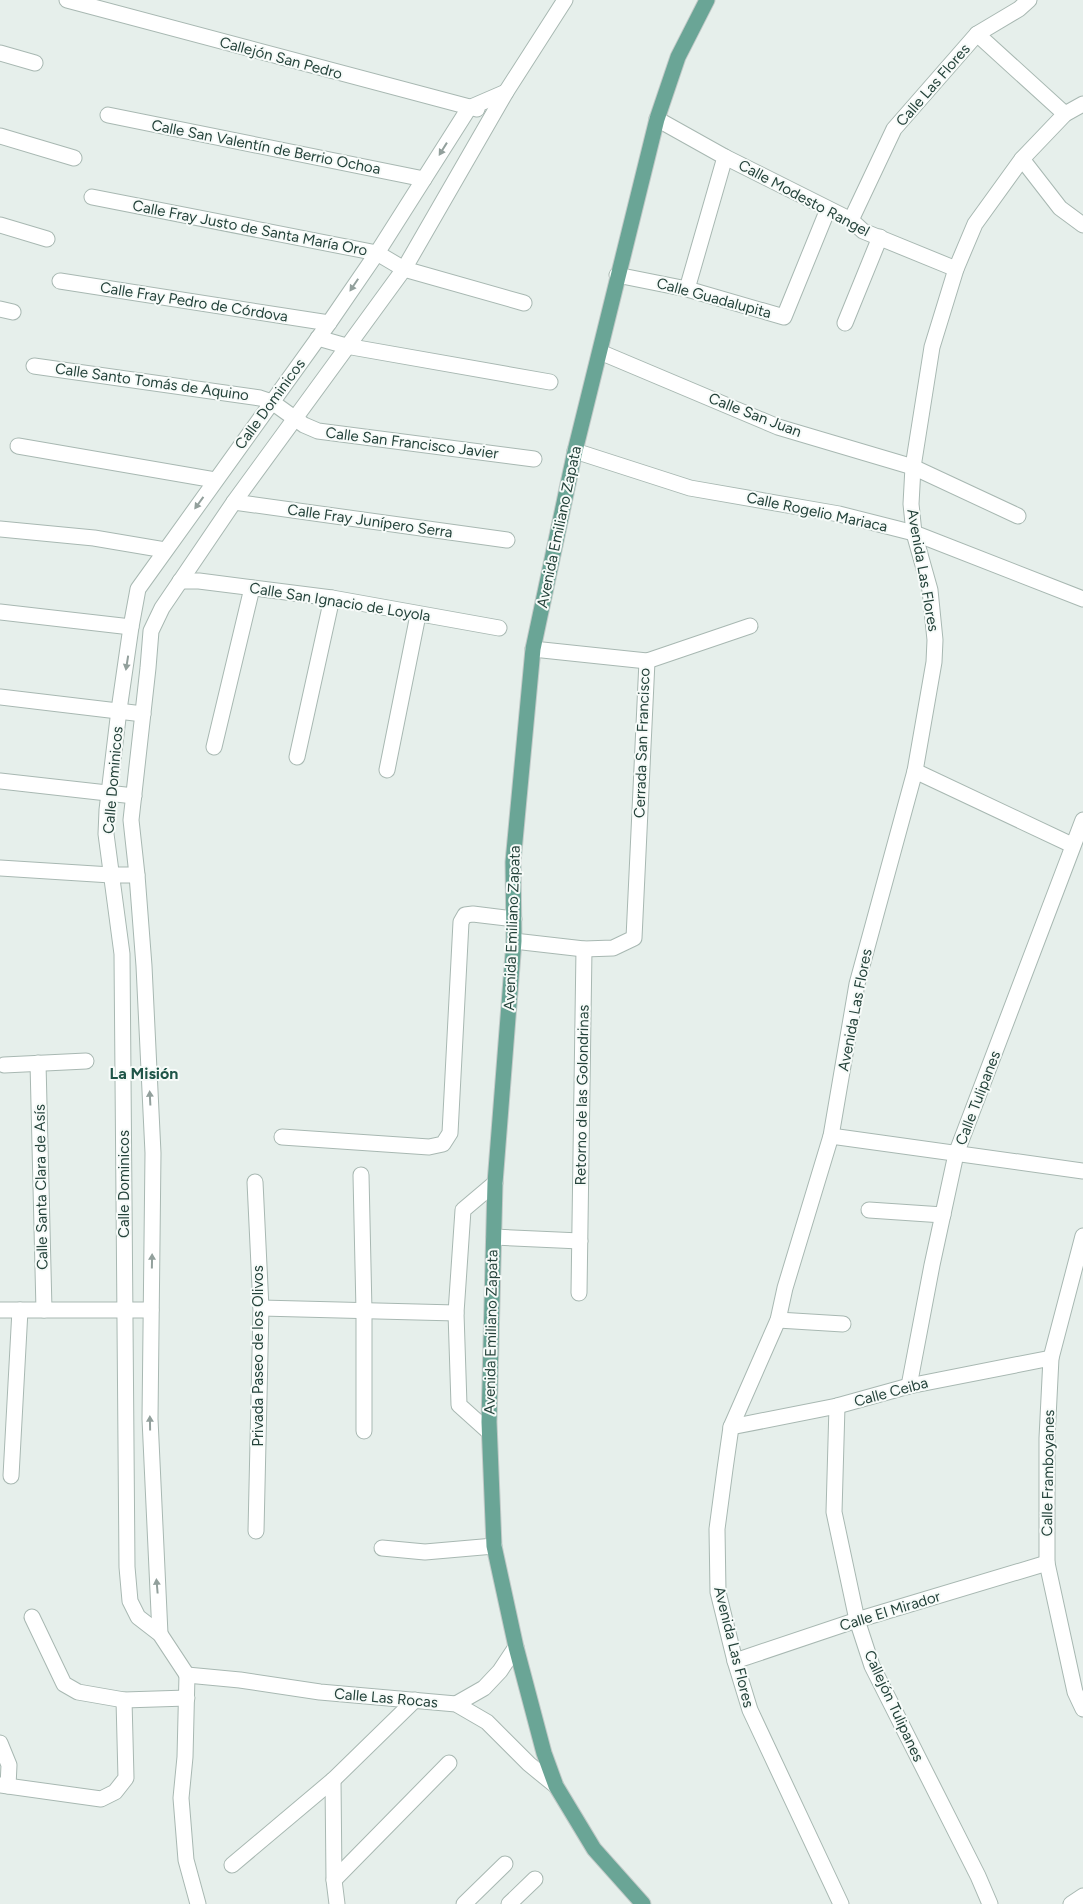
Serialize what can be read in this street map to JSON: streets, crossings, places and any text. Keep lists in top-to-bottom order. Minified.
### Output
{"streets":{"main road":["Avenida Emiliano Zapata"],"street":["Callejón San Pedro","Calle Las Flores","Calle San Valentín de Berrio Ochoa","Calle Modesto Rangel","Calle Fray Justo de Santa María Oro","Calle Guadalupita","Calle Fray Pedro de Córdova","Calle Santo Tomás de Aquino","Calle Dominicos","Calle San Juan","Calle San Francisco Javier","Calle Rogelio Mariaca","Calle Fray Junípero Serra","Avenida Las Flores","Calle San Ignacio de Loyola","Cerrada San Francisco","Retorno de las Golondrinas","Calle Tulipanes","Calle Santa Clara de Asís","Privada Paseo de los Olivos","Calle Ceiba","Calle Framboyanes","Calle El Mirador","Calle Las Rocas","Callejón Tulipanes"]},"crossings":[["Callejón San Pedro","Calle Dominicos"],["Calle Las Flores","Calle Modesto Rangel"],["Calle San Valentín de Berrio Ochoa","Calle Dominicos"],["Calle Modesto Rangel","Calle Guadalupita"],["Calle Modesto Rangel","Avenida Emiliano Zapata"],["Calle Modesto Rangel","Avenida Las Flores"],["Calle Fray Justo de Santa María Oro","Calle Dominicos"],["Calle Guadalupita","Avenida Emiliano Zapata"],["Calle Fray Pedro de Córdova","Calle Dominicos"],["Calle Santo Tomás de Aquino","Calle Dominicos"],["Calle Santo Tomás de Aquino","Calle San Francisco Javier"],["Calle Dominicos","Calle San Francisco Javier"],["Calle Dominicos","Calle Fray Junípero Serra"],["Calle Dominicos","Calle San Ignacio de Loyola"],["Calle Dominicos","Calle Las Rocas"],["Calle San Juan","Avenida Emiliano Zapata"],["Calle San Juan","Avenida Las Flores"],["Calle Rogelio Mariaca","Avenida Emiliano Zapata"],["Calle Rogelio Mariaca","Avenida Las Flores"],["Avenida Emiliano Zapata","Cerrada San Francisco"],["Avenida Emiliano Zapata","Calle Las Rocas"],["Avenida Las Flores","Calle Ceiba"],["Avenida Las Flores","Calle El Mirador"],["Cerrada San Francisco","Retorno de las Golondrinas"],["Calle Tulipanes","Calle Ceiba"],["Calle Ceiba","Calle Framboyanes"],["Calle Ceiba","Callejón Tulipanes"],["Calle Framboyanes","Calle El Mirador"],["Calle El Mirador","Callejón Tulipanes"]],"districts":["La Misión"]}
